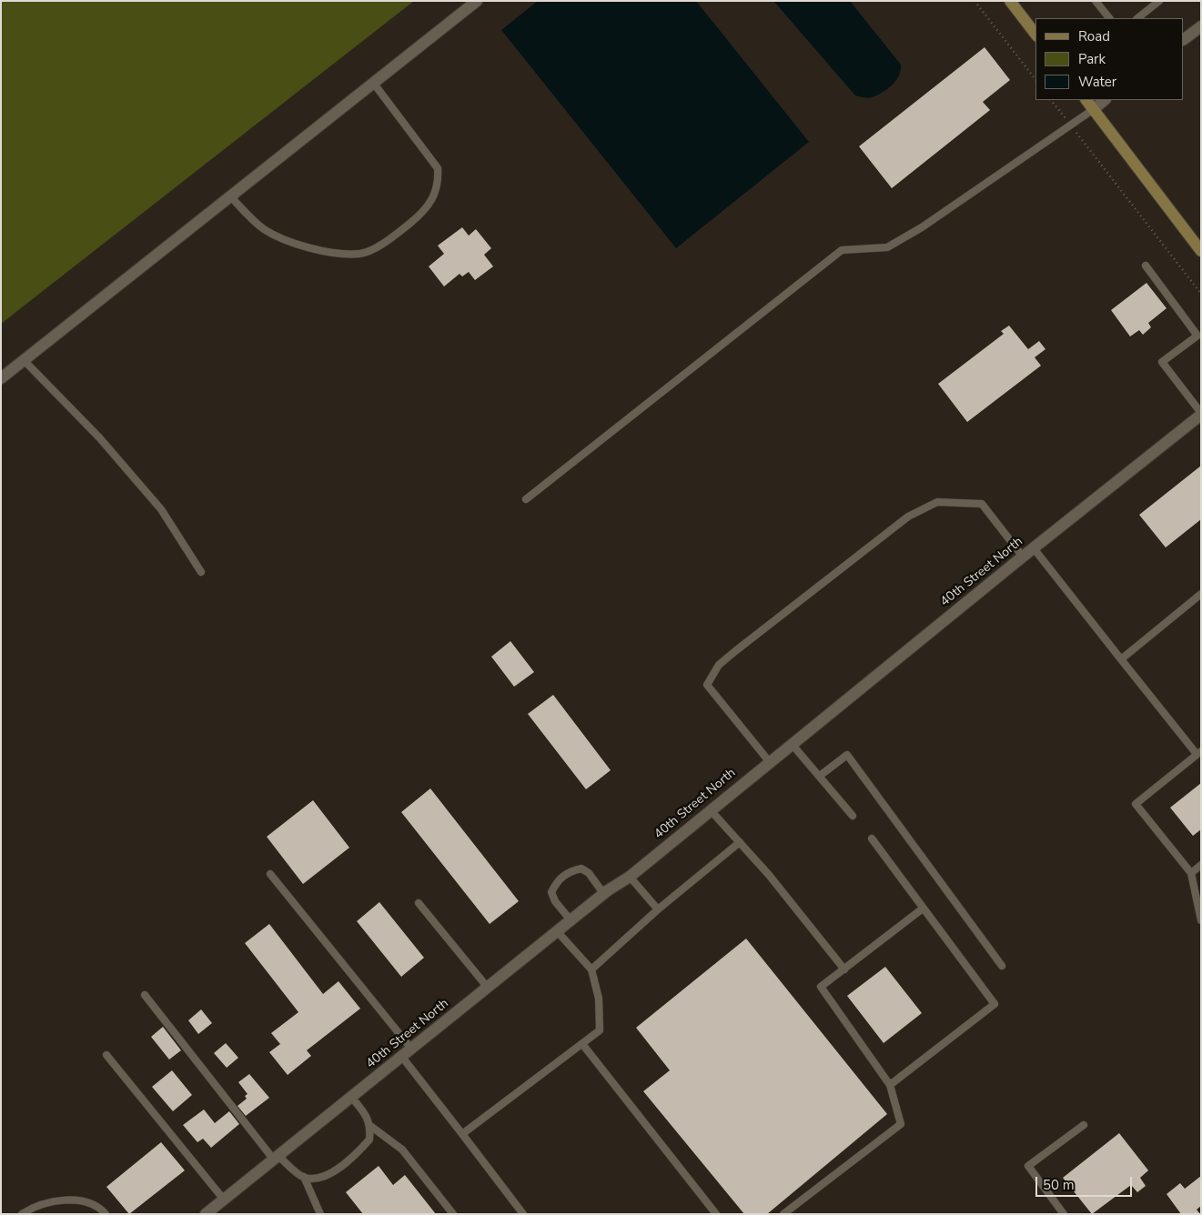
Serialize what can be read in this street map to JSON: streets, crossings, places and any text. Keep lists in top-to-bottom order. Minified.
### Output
{"streets":{"street":["40th Street North"]},"legend":["Road","Park","Water"],"scale_bar":"50 m"}
